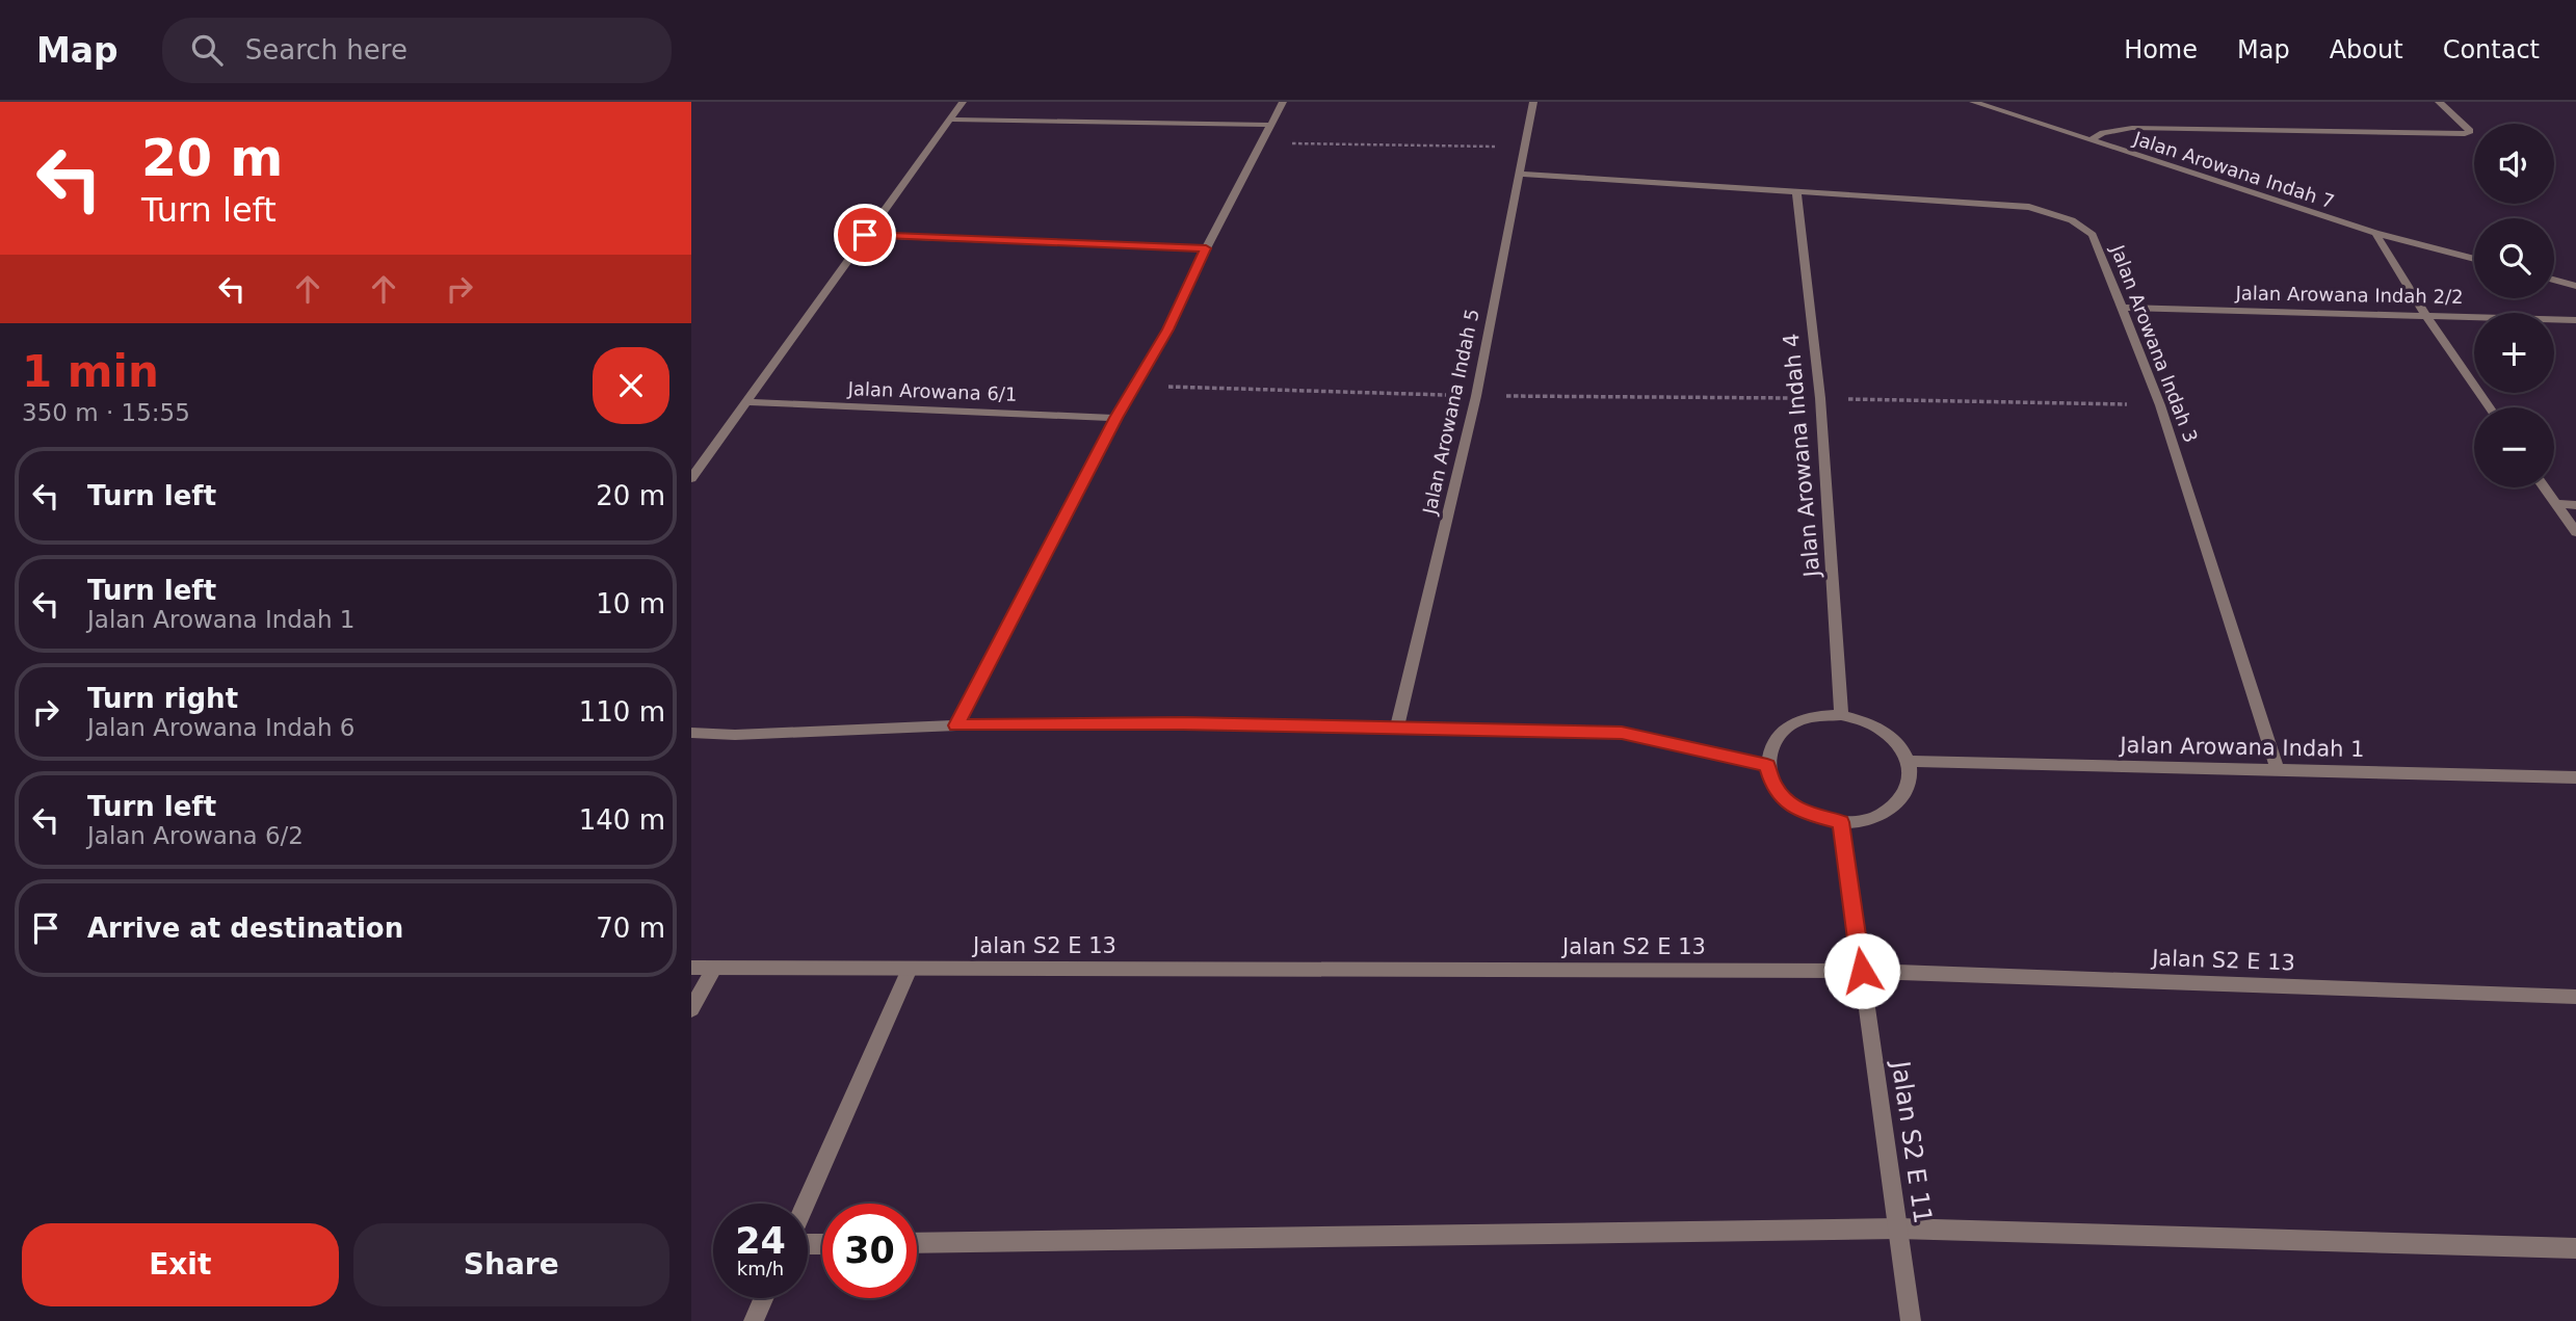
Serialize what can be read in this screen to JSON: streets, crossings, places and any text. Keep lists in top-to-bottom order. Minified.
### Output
{"streets":{"street":["Jalan Arowana Indah 7","Jalan Arowana Indah 2/2","Jalan Arowana Indah 3","Jalan Arowana 6/1","Jalan Arowana Indah 5","Jalan Arowana Indah 4","Jalan Arowana Indah 1","Jalan S2 E 13","Jalan S2 E 11"]},"crossings":[["Jalan Arowana Indah 2/2","Jalan Arowana Indah 3"],["Jalan Arowana Indah 3","Jalan Arowana Indah 5"],["Jalan Arowana Indah 3","Jalan Arowana Indah 4"],["Jalan Arowana Indah 3","Jalan Arowana Indah 1"],["Jalan Arowana Indah 4","Jalan Arowana Indah 1"],["Jalan Arowana Indah 4","Jalan S2 E 11"],["Jalan Arowana Indah 1","Jalan S2 E 11"],["Jalan S2 E 13","Jalan S2 E 11"]],"page":{"header":"Map","search":"Search here","nav":["Home","Map","About","Contact"],"turn":["20 m","Turn left"],"map_buttons":["+","−"],"heading":["1 min","350 m · 15:55"],"list":[{"name":"Turn left","value":"20 m"},{"name":"Turn left","note":"Jalan Arowana Indah 1","value":"10 m"},{"name":"Turn right","note":"Jalan Arowana Indah 6","value":"110 m"},{"name":"Turn left","note":"Jalan Arowana 6/2","value":"140 m"},{"name":"Arrive at destination","value":"70 m"}],"speed":"24 km/h","limit":"30","buttons":["Exit","Share"]}}
